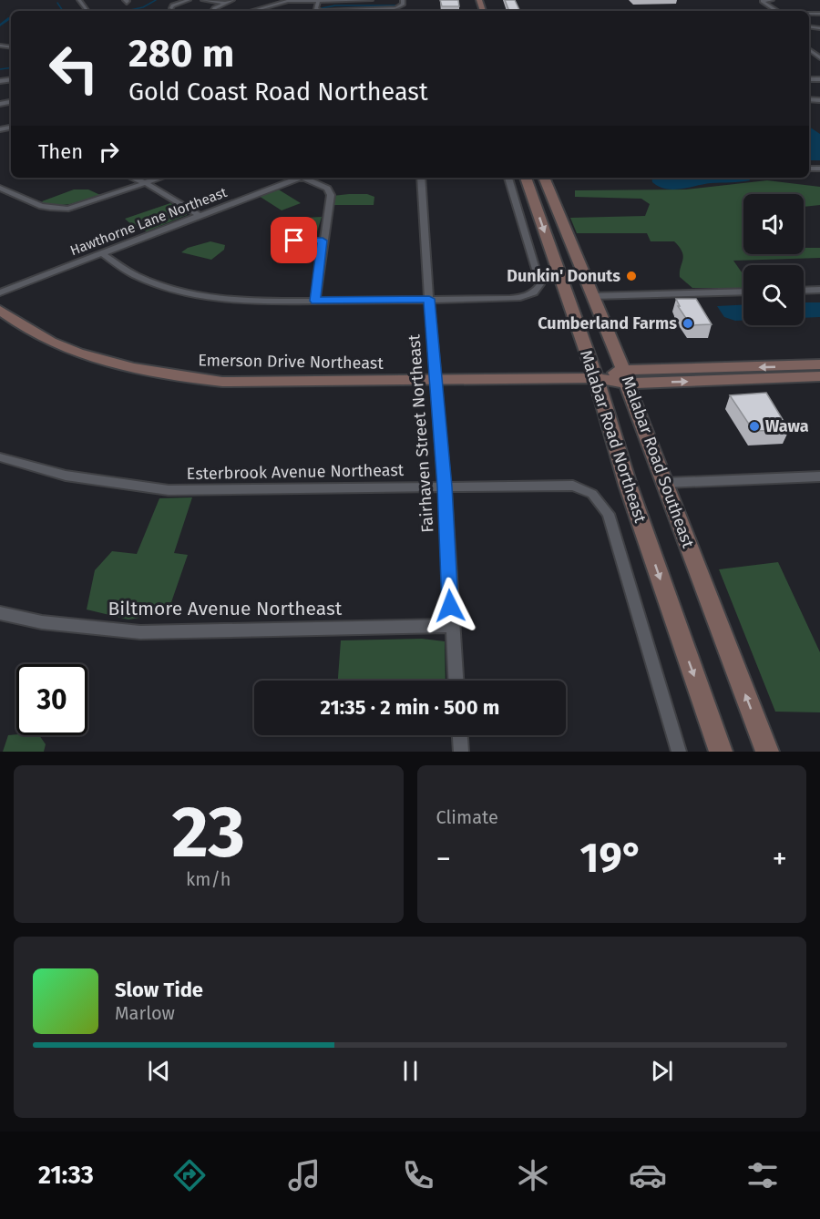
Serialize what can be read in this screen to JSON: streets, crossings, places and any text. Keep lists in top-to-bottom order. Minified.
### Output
{"streets":{"main road":["Emerson Drive Northeast","Malabar Road Northeast","Malabar Road Southeast"],"street":["Hawthorne Lane Northeast","Fairhaven Street Northeast","Esterbrook Avenue Northeast","Biltmore Avenue Northeast"]},"crossings":[["Emerson Drive Northeast","Fairhaven Street Northeast"],["Emerson Drive Northeast","Malabar Road Northeast"],["Emerson Drive Northeast","Malabar Road Southeast"],["Fairhaven Street Northeast","Esterbrook Avenue Northeast"],["Fairhaven Street Northeast","Biltmore Avenue Northeast"]],"one_way":["Malabar Road Northeast","Malabar Road Southeast"],"places":["Dunkin' Donuts","Cumberland Farms","Wawa"],"page":{"turn":["280 m","Gold Coast Road Northeast"],"then":"Then","limit":"30","trip":"21:35 · 2 min · 500 m","tile":[["23","km/h"],"Climate"],"heat":["−","19°","+"],"song":["Slow Tide","Marlow"],"tabs":"21:33"}}
